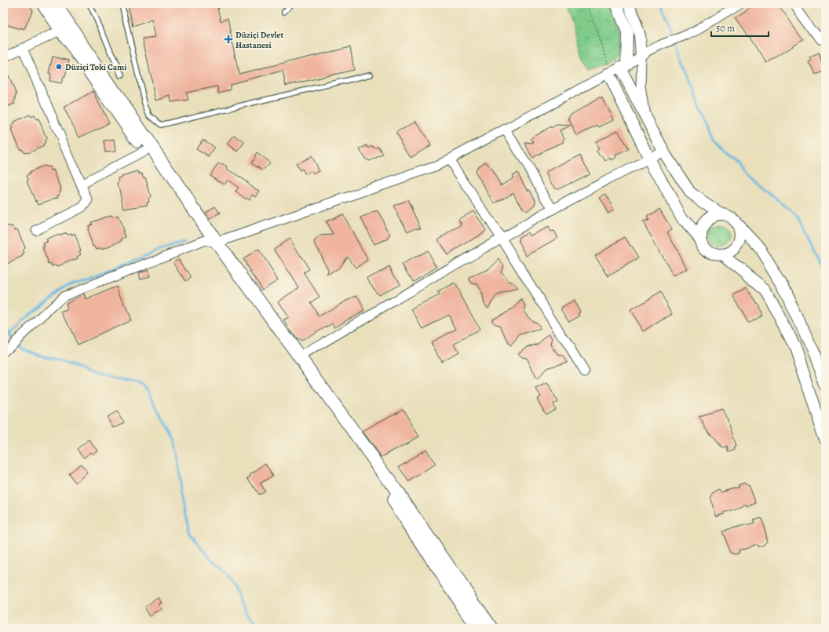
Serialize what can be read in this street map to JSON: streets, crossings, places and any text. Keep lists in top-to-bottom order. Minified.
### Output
{"places":{"health":["Düziçi Devlet Hastanesi"],"other":["Düziçi Toki Cami"]},"scale_bar":"50 m"}
